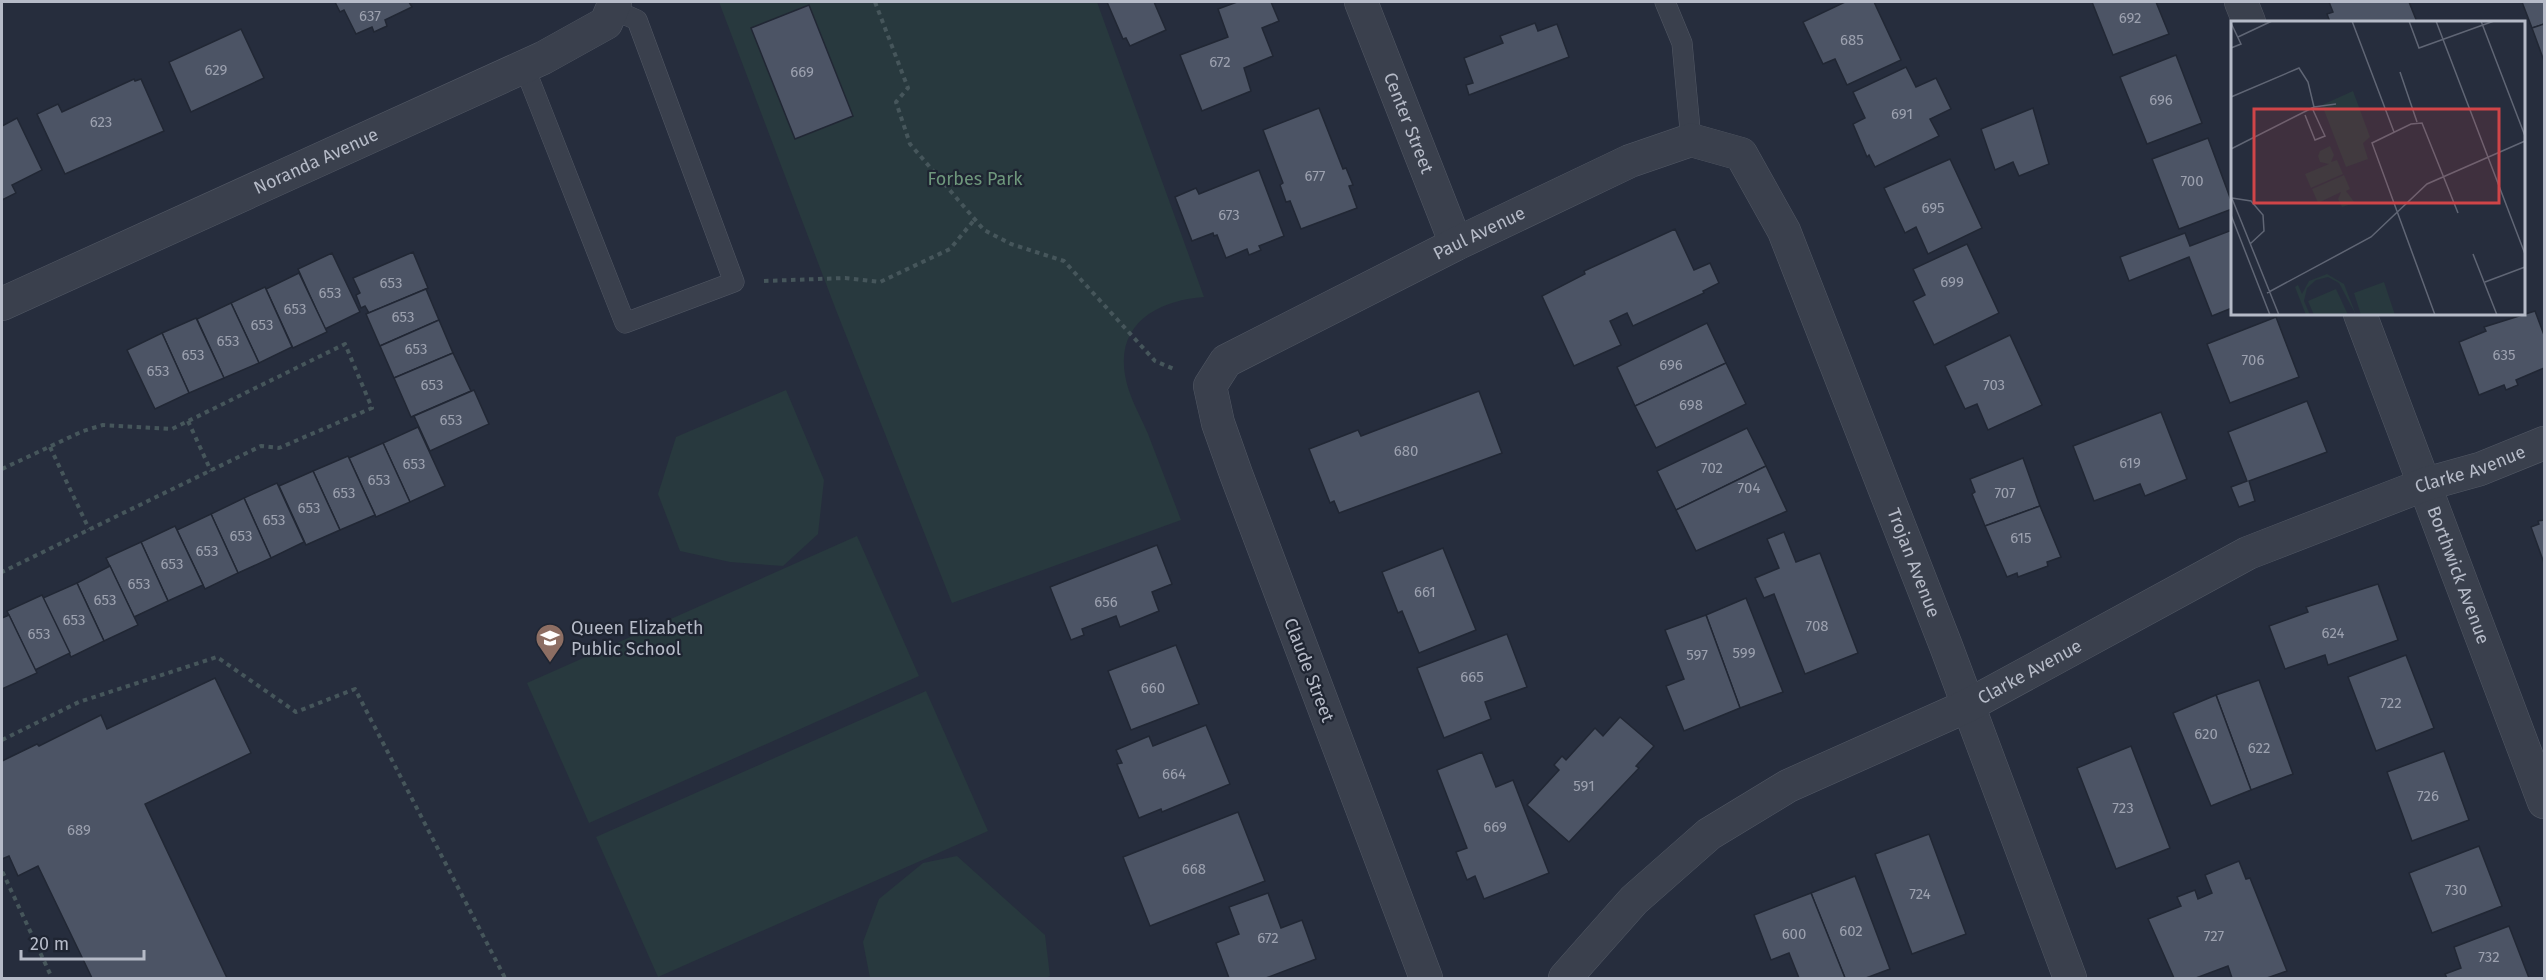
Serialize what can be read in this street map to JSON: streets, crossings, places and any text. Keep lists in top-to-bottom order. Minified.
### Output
{"streets":{"street":["Center Street","Noranda Avenue","Paul Avenue","Clarke Avenue","Trojan Avenue","Borthwick Avenue","Claude Street"]},"crossings":[["Center Street","Paul Avenue"],["Paul Avenue","Trojan Avenue"],["Paul Avenue","Claude Street"],["Clarke Avenue","Trojan Avenue"],["Clarke Avenue","Borthwick Avenue"]],"parks":["Forbes Park"],"places":{"school or university":["Queen Elizabeth Public School"]},"house_numbers":["637","692","685","672","629","669","696","691","623","677","700","695","673","699","653","653","653","653","653","653","653","653","635","706","696","653","653","703","698","653","680","619","653","702","653","704","653","707","653","653","653","615","653","653","653","661","653","656","653","708","624","653","599","597","665","660","722","620","622","664","591","726","723","669","689","668","730","724","602","600","727","672","732"],"scale_bar":"20 m"}
